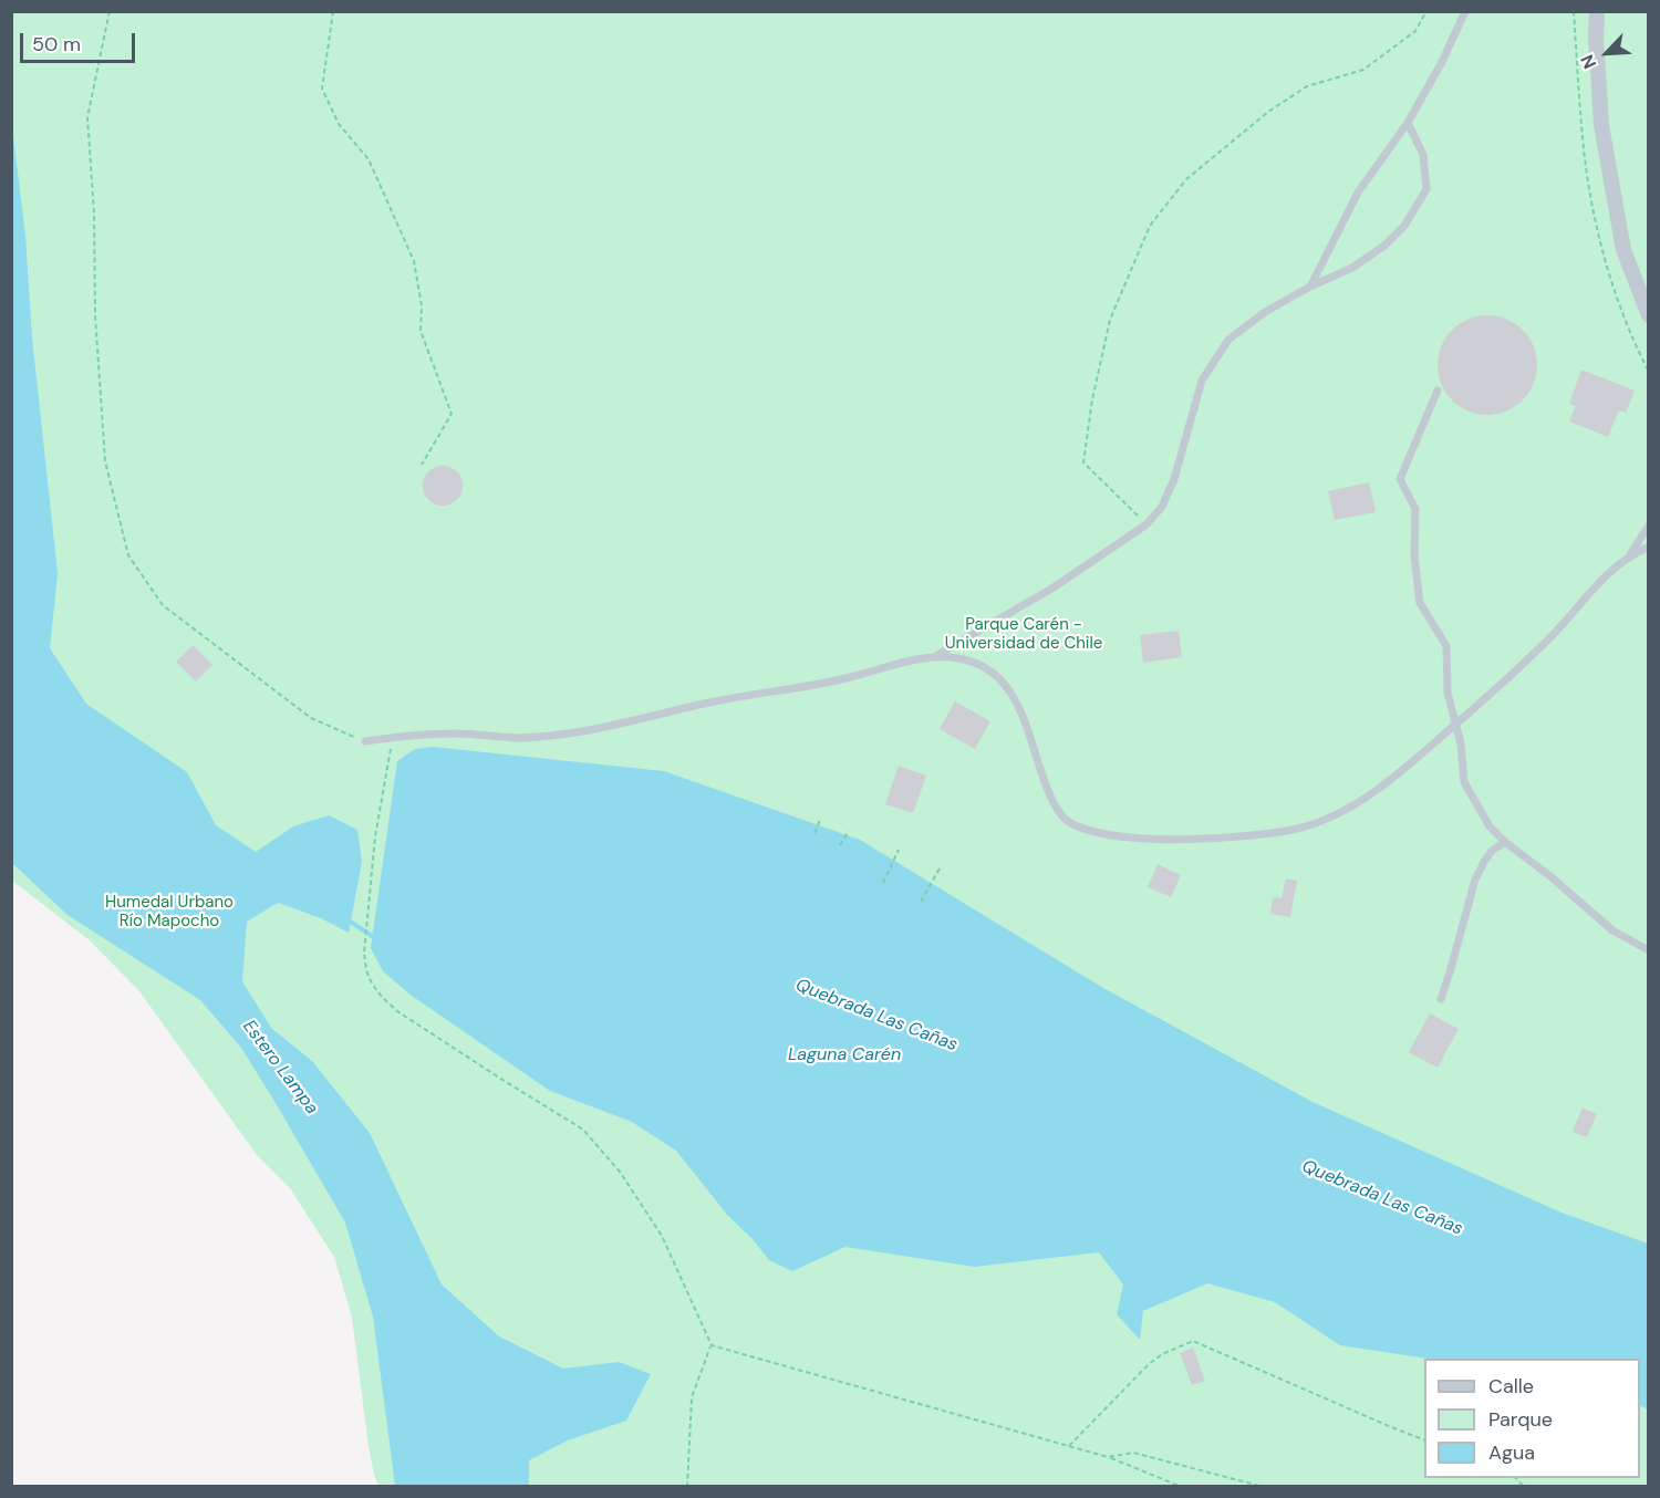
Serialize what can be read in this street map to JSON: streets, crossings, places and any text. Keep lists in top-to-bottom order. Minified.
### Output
{"water":["Quebrada Las Cañas","Laguna Carén","Estero Lampa"],"parks":["Parque Carén - Universidad de Chile","Humedal Urbano Río Mapocho"],"legend":["Calle","Parque","Agua"],"scale_bar":"50 m","north":"bottom left"}
